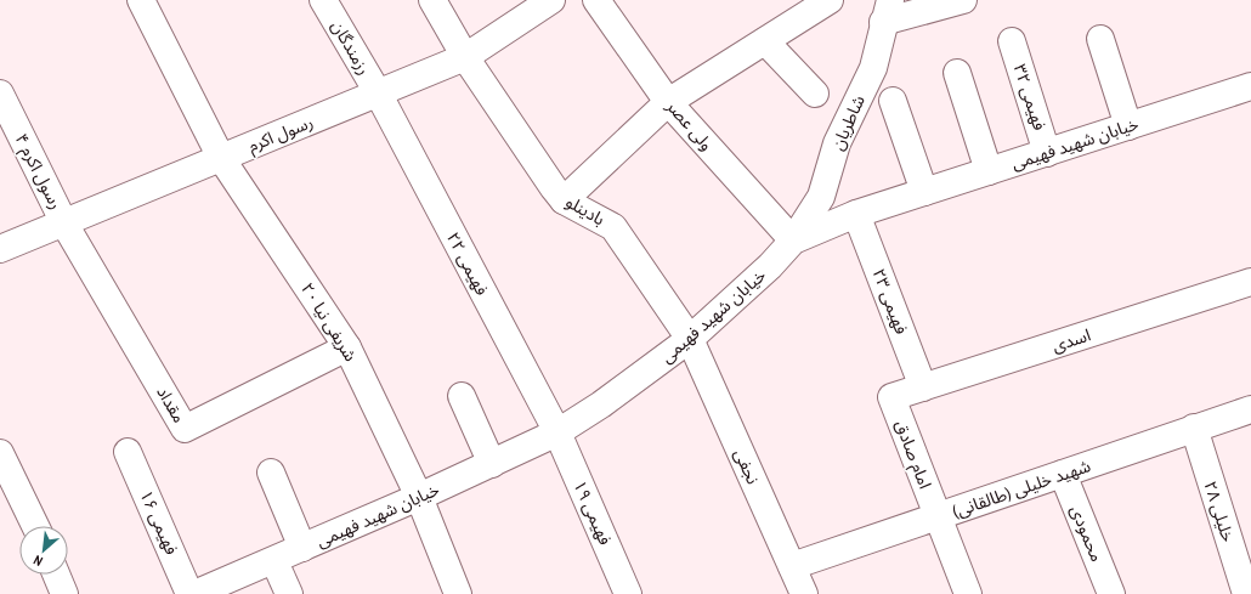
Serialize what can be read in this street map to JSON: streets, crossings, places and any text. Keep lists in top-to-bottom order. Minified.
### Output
{"streets":{"street":["رزمندگان","فهیمی ۳۲","شاطریان","ولی عصر","رسول اکرم","خیابان شهید فهیمی","رسول اکرم ۴","بادینلو","فهیمی ۲۲","فهیمی ۲۳","۲۰ شریفی نیا","اسدی","مقداد","امام صادق","نجفی","شهید خلیلی (طالقانی)","خلیلی ۲۸","فهیمی ۱۹","فهیمی ۱۶","محمودی"]},"crossings":[["رزمندگان","رسول اکرم"],["رزمندگان","فهیمی ۲۲"],["فهیمی ۳۲","خیابان شهید فهیمی"],["شاطریان","ولی عصر"],["شاطریان","خیابان شهید فهیمی"],["ولی عصر","خیابان شهید فهیمی"],["رسول اکرم","رسول اکرم ۴"],["رسول اکرم","بادینلو"],["رسول اکرم","فهیمی ۲۲"],["رسول اکرم","۲۰ شریفی نیا"],["رسول اکرم","مقداد"],["خیابان شهید فهیمی","بادینلو"],["خیابان شهید فهیمی","فهیمی ۲۲"],["خیابان شهید فهیمی","فهیمی ۲۳"],["خیابان شهید فهیمی","۲۰ شریفی نیا"],["خیابان شهید فهیمی","نجفی"],["خیابان شهید فهیمی","فهیمی ۱۹"],["رسول اکرم ۴","مقداد"],["بادینلو","نجفی"],["فهیمی ۲۲","فهیمی ۱۹"],["فهیمی ۲۳","اسدی"],["۲۰ شریفی نیا","مقداد"],["اسدی","امام صادق"],["امام صادق","شهید خلیلی (طالقانی)"],["نجفی","شهید خلیلی (طالقانی)"],["شهید خلیلی (طالقانی)","خلیلی ۲۸"],["شهید خلیلی (طالقانی)","محمودی"]],"north":"bottom left"}
